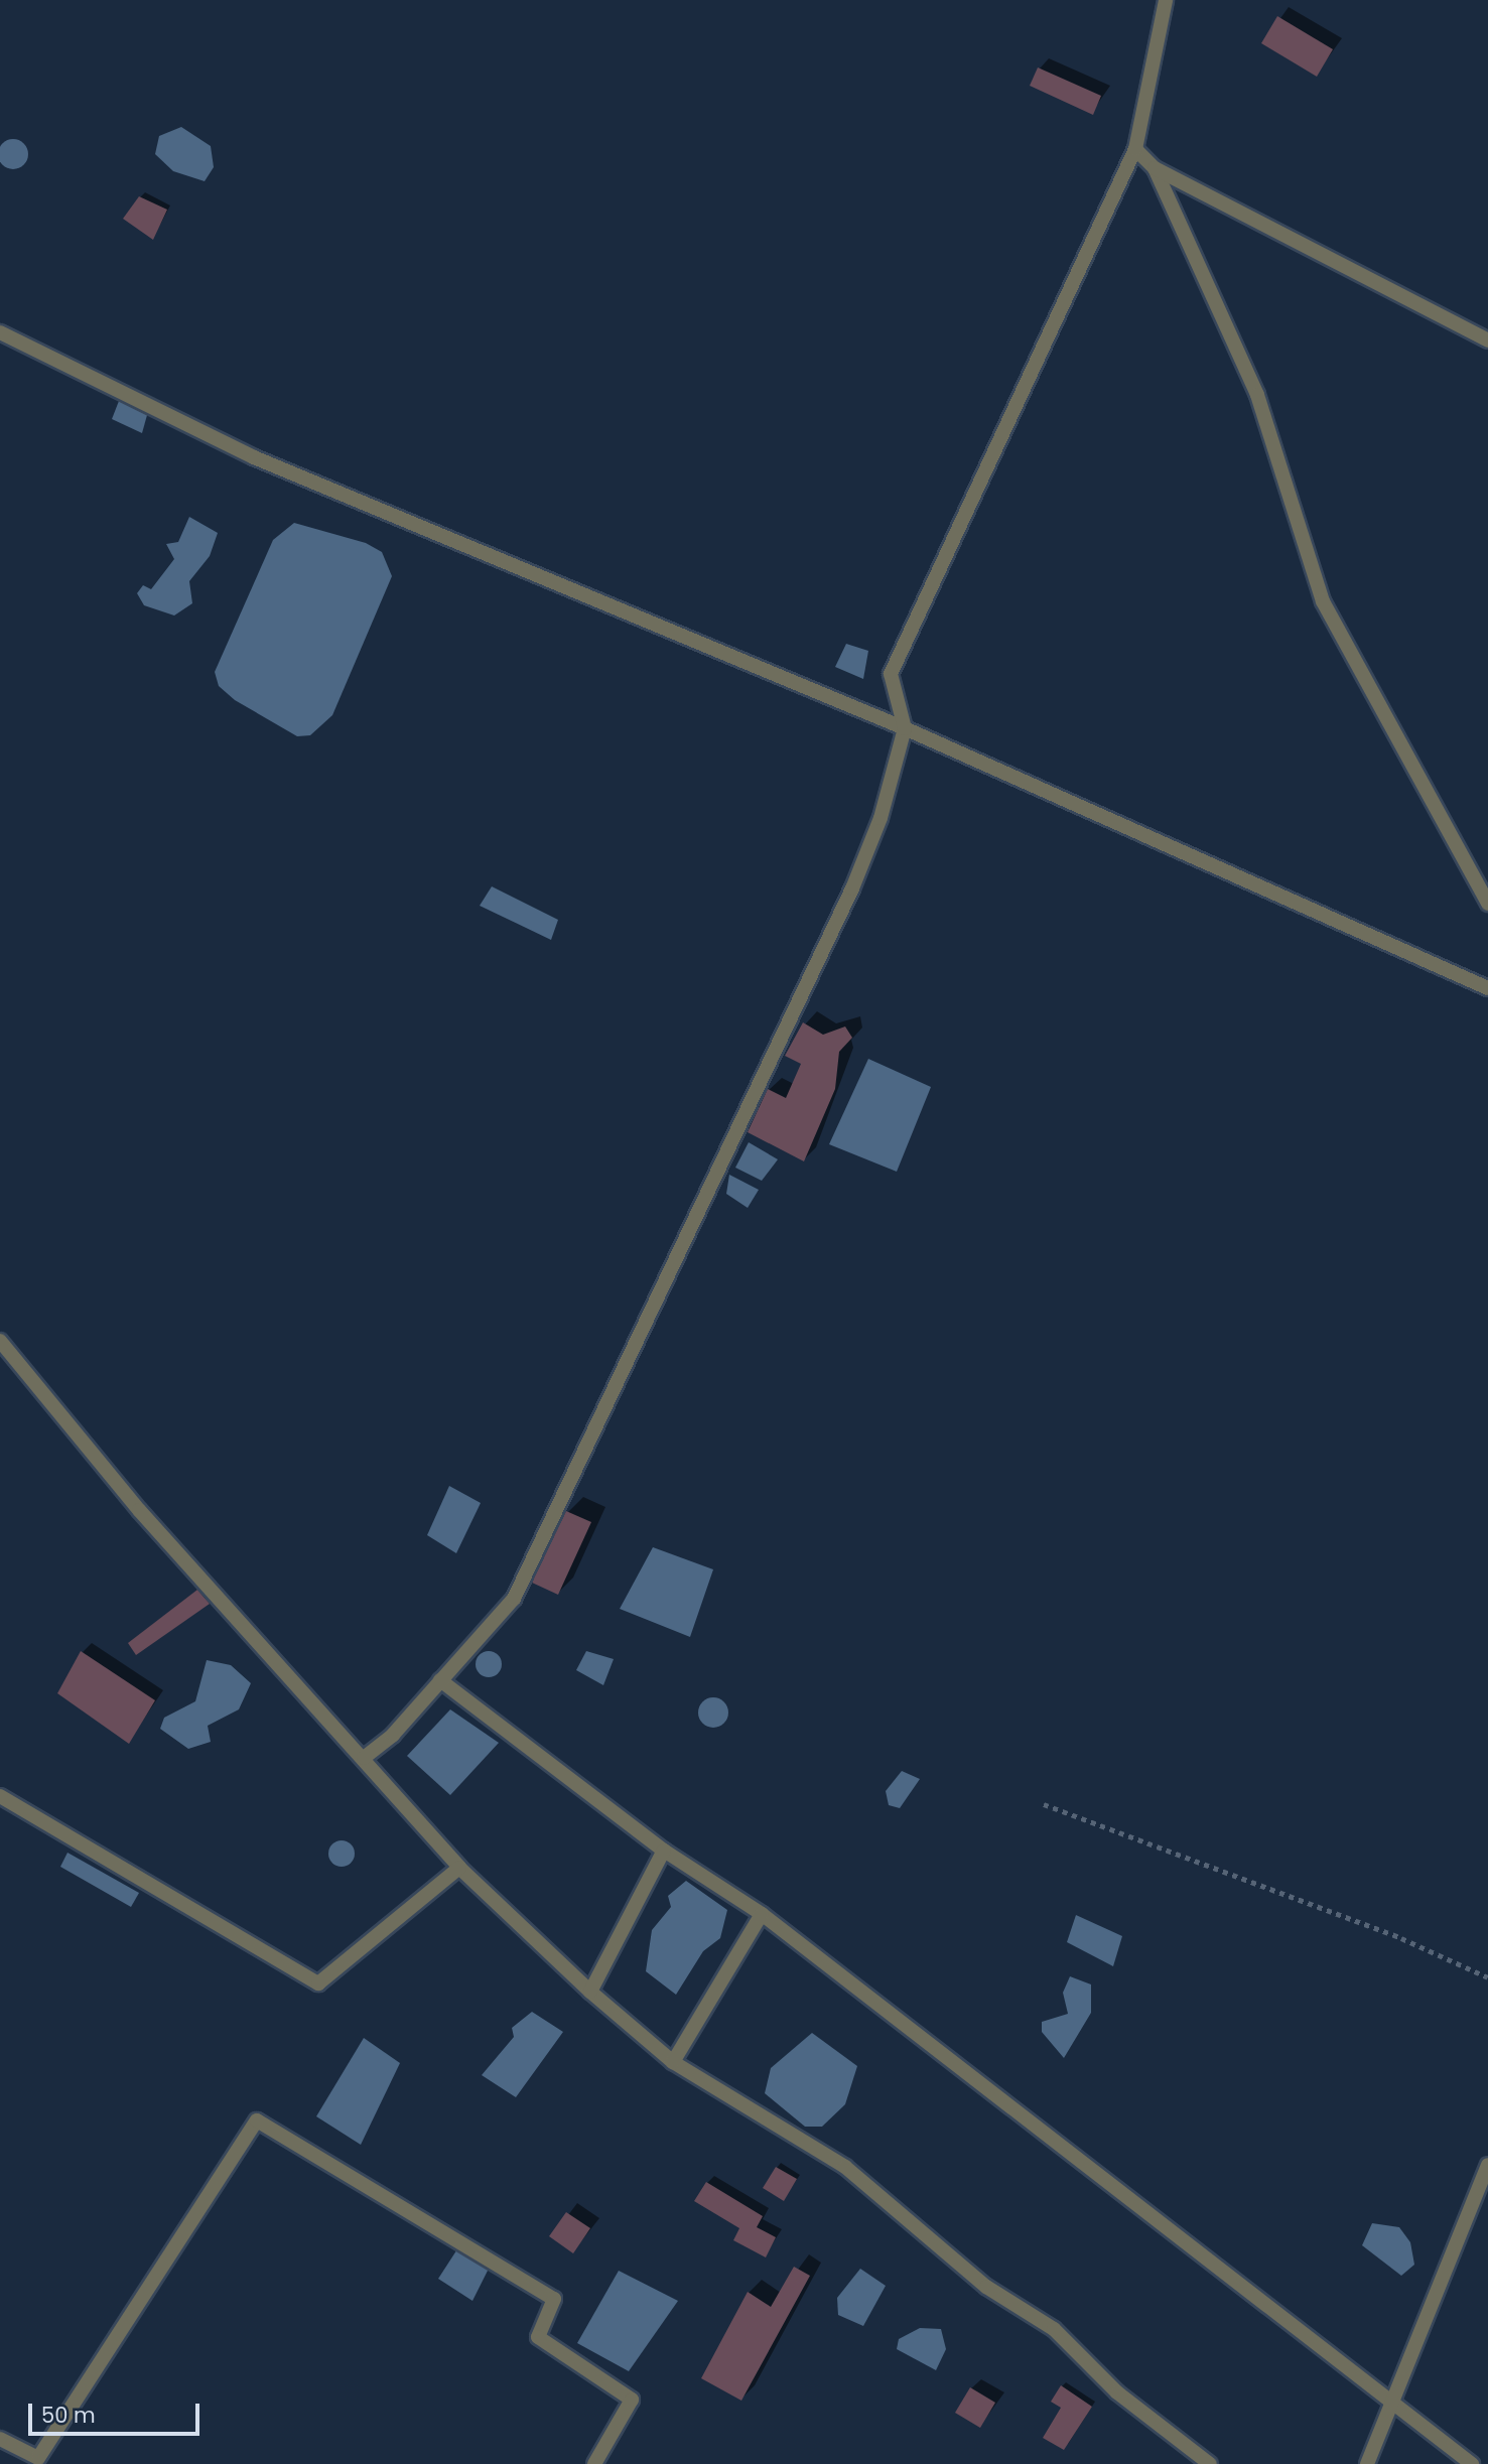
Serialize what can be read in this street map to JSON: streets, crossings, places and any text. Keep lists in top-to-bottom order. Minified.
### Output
{"scale_bar":"50 m"}
